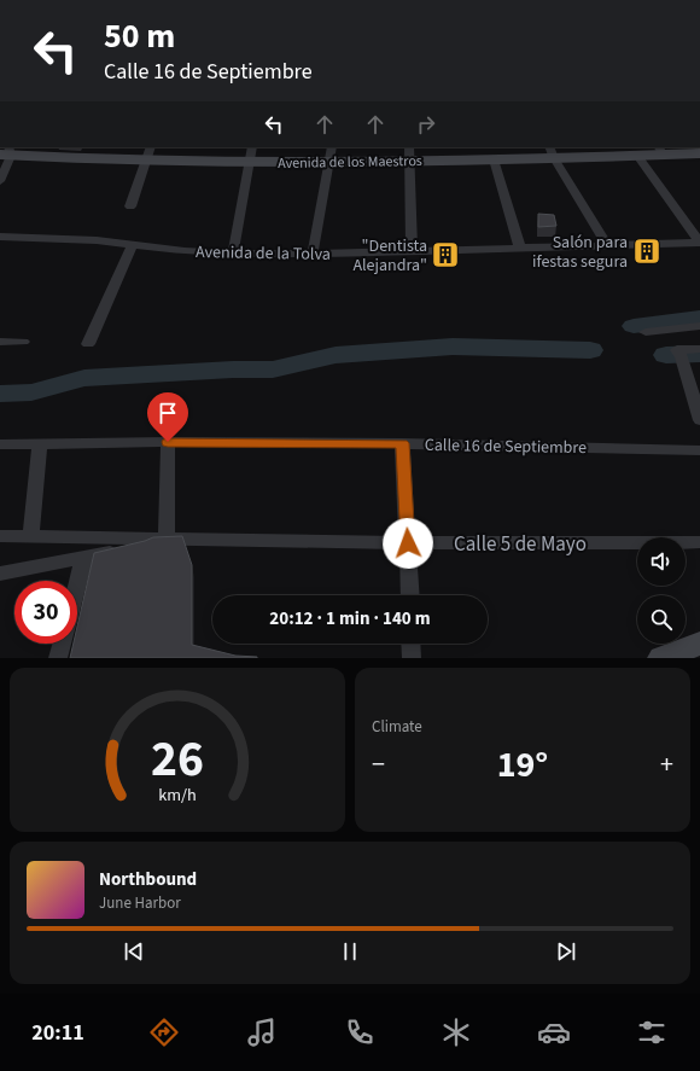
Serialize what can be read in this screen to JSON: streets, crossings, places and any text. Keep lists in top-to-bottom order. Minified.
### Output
{"streets":{"main road":["Avenida de los Maestros"],"street":["Avenida de la Tolva","Calle 16 de Septiembre","Calle 5 de Mayo"]},"places":{"building":["Salón para ifestas segura","\"Dentista Alejandra\""]},"page":{"turn":["50 m","Calle 16 de Septiembre"],"limit":"30","trip":"20:12 · 1 min · 140 m","tile":"Climate","heat":["−","19°","+"],"song":["Northbound","June Harbor"],"tabs":"20:11","gauge":["26","km/h"]}}
